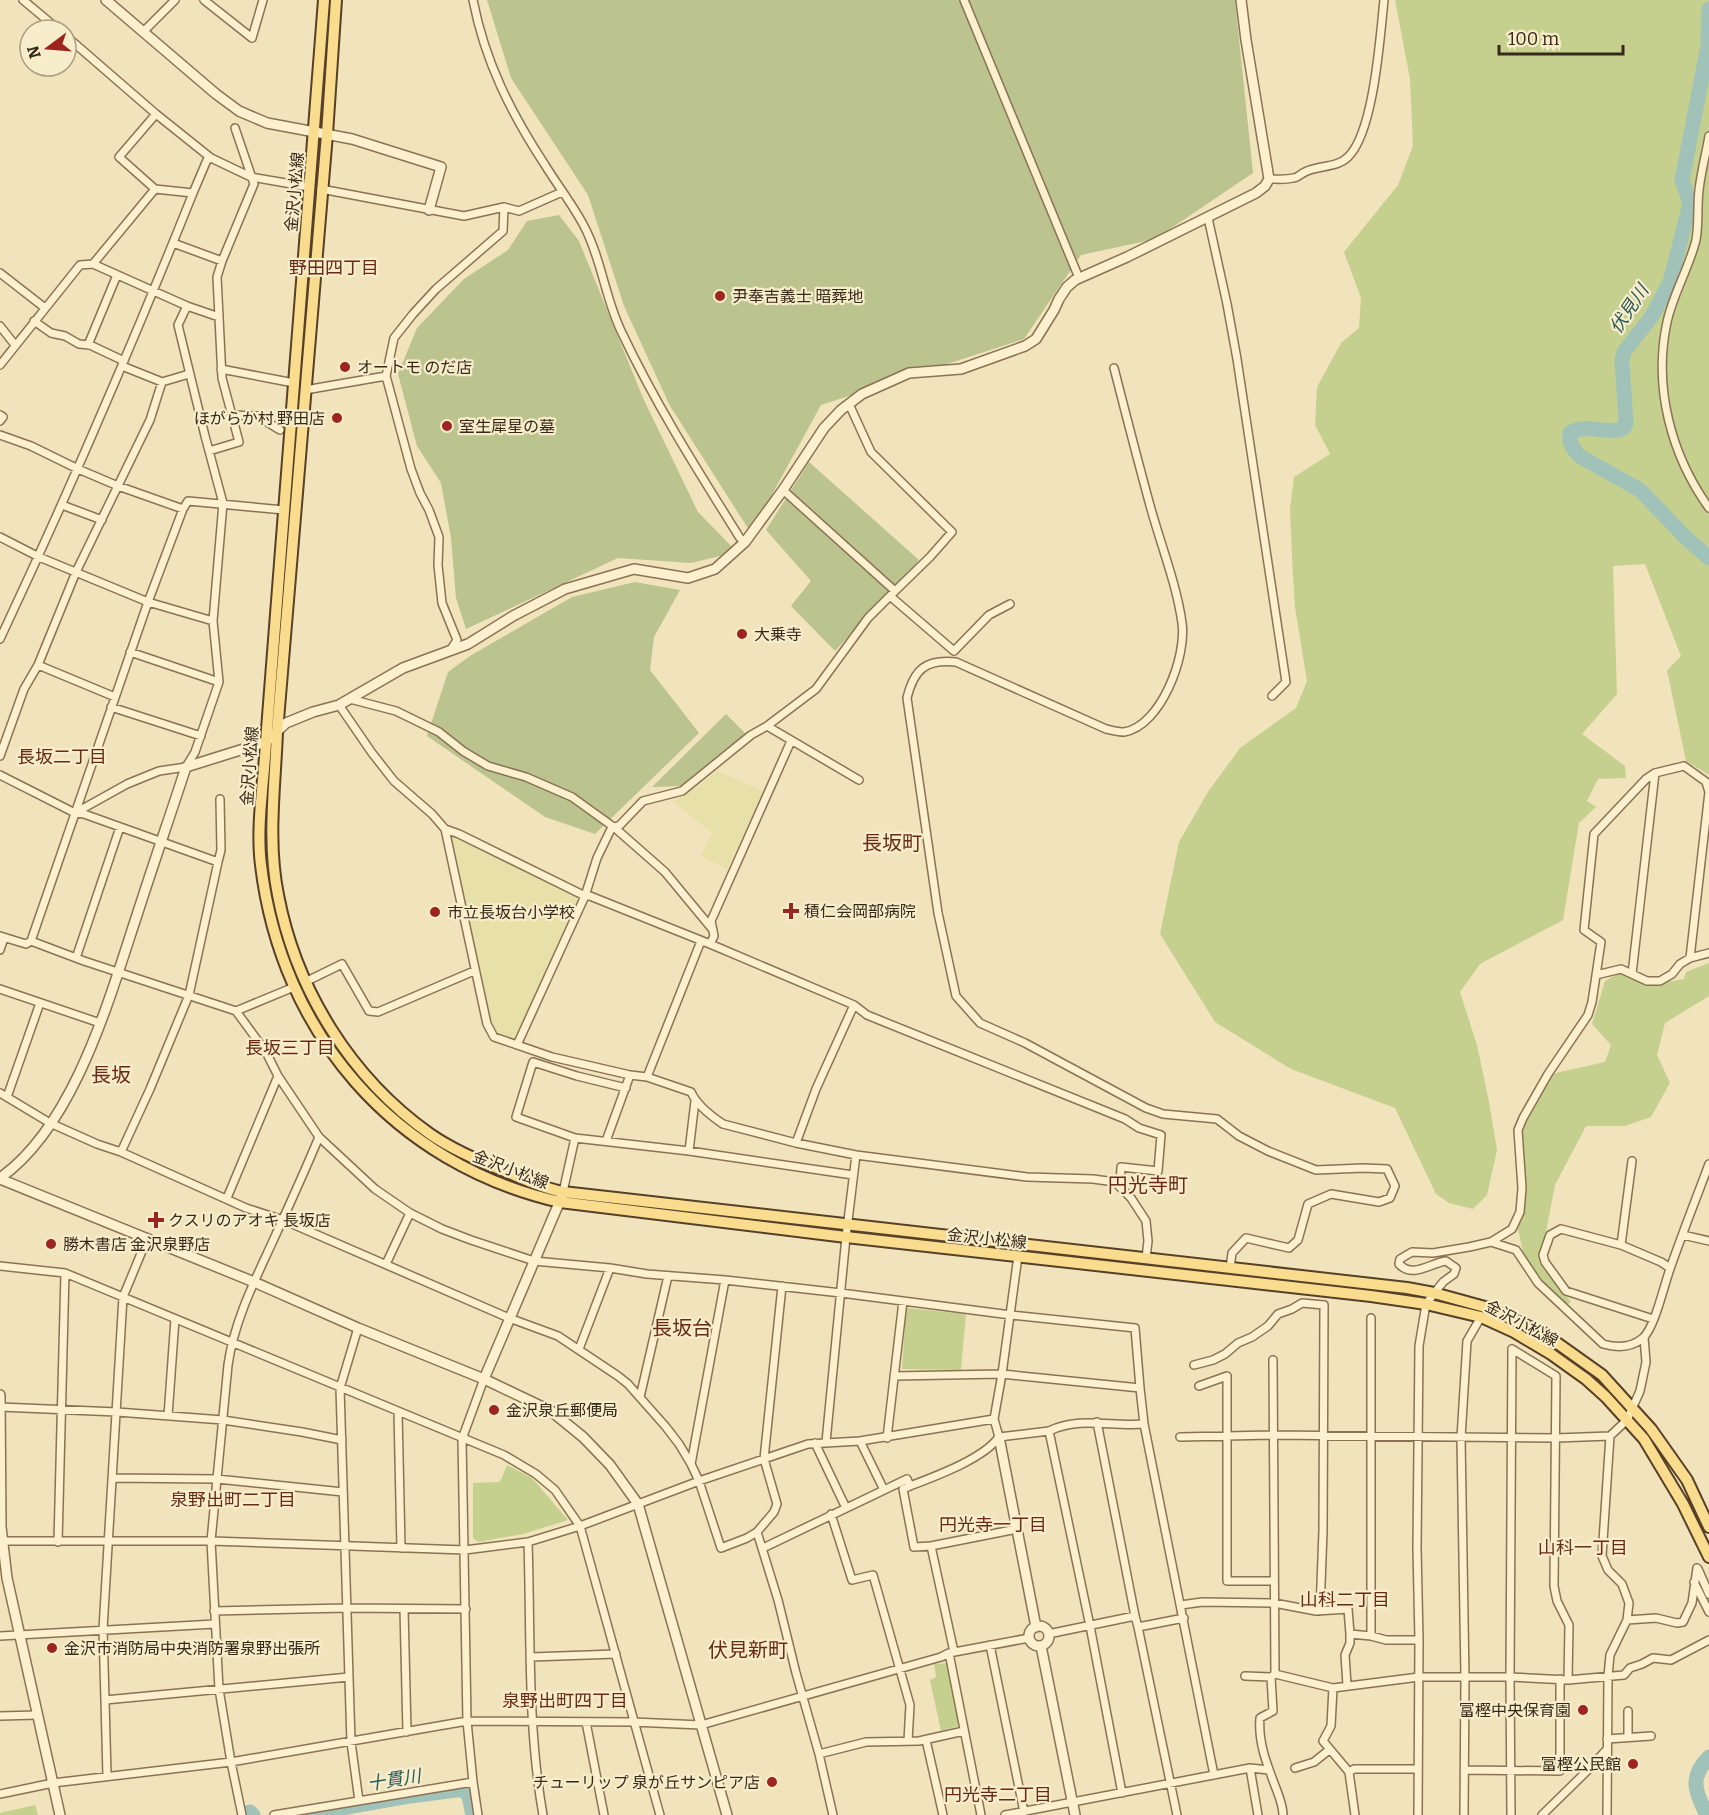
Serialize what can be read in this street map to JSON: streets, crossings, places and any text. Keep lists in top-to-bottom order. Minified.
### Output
{"streets":{"main road":["金沢小松線"]},"districts":["野田四丁目","長坂二丁目","長坂町","長坂三丁目","長坂","円光寺町","長坂台","泉野出町二丁目","円光寺一丁目","山科一丁目","山科二丁目","伏見新町","泉野出町四丁目","円光寺二丁目"],"water":["伏見川","十貫川"],"places":{"other":["尹奉吉義士 暗葬地","オートモ のだ店","ほがらか村 野田店","室生犀星の墓","大乗寺","市立長坂台小学校","勝木書店 金沢泉野店","金沢泉丘郵便局","金沢市消防局中央消防署泉野出張所","富樫中央保育園","富樫公民館","チューリップ 泉が丘サンピア店"],"health":["積仁会岡部病院","クスリのアオキ 長坂店"]},"scale_bar":"100 m","north":"left"}
